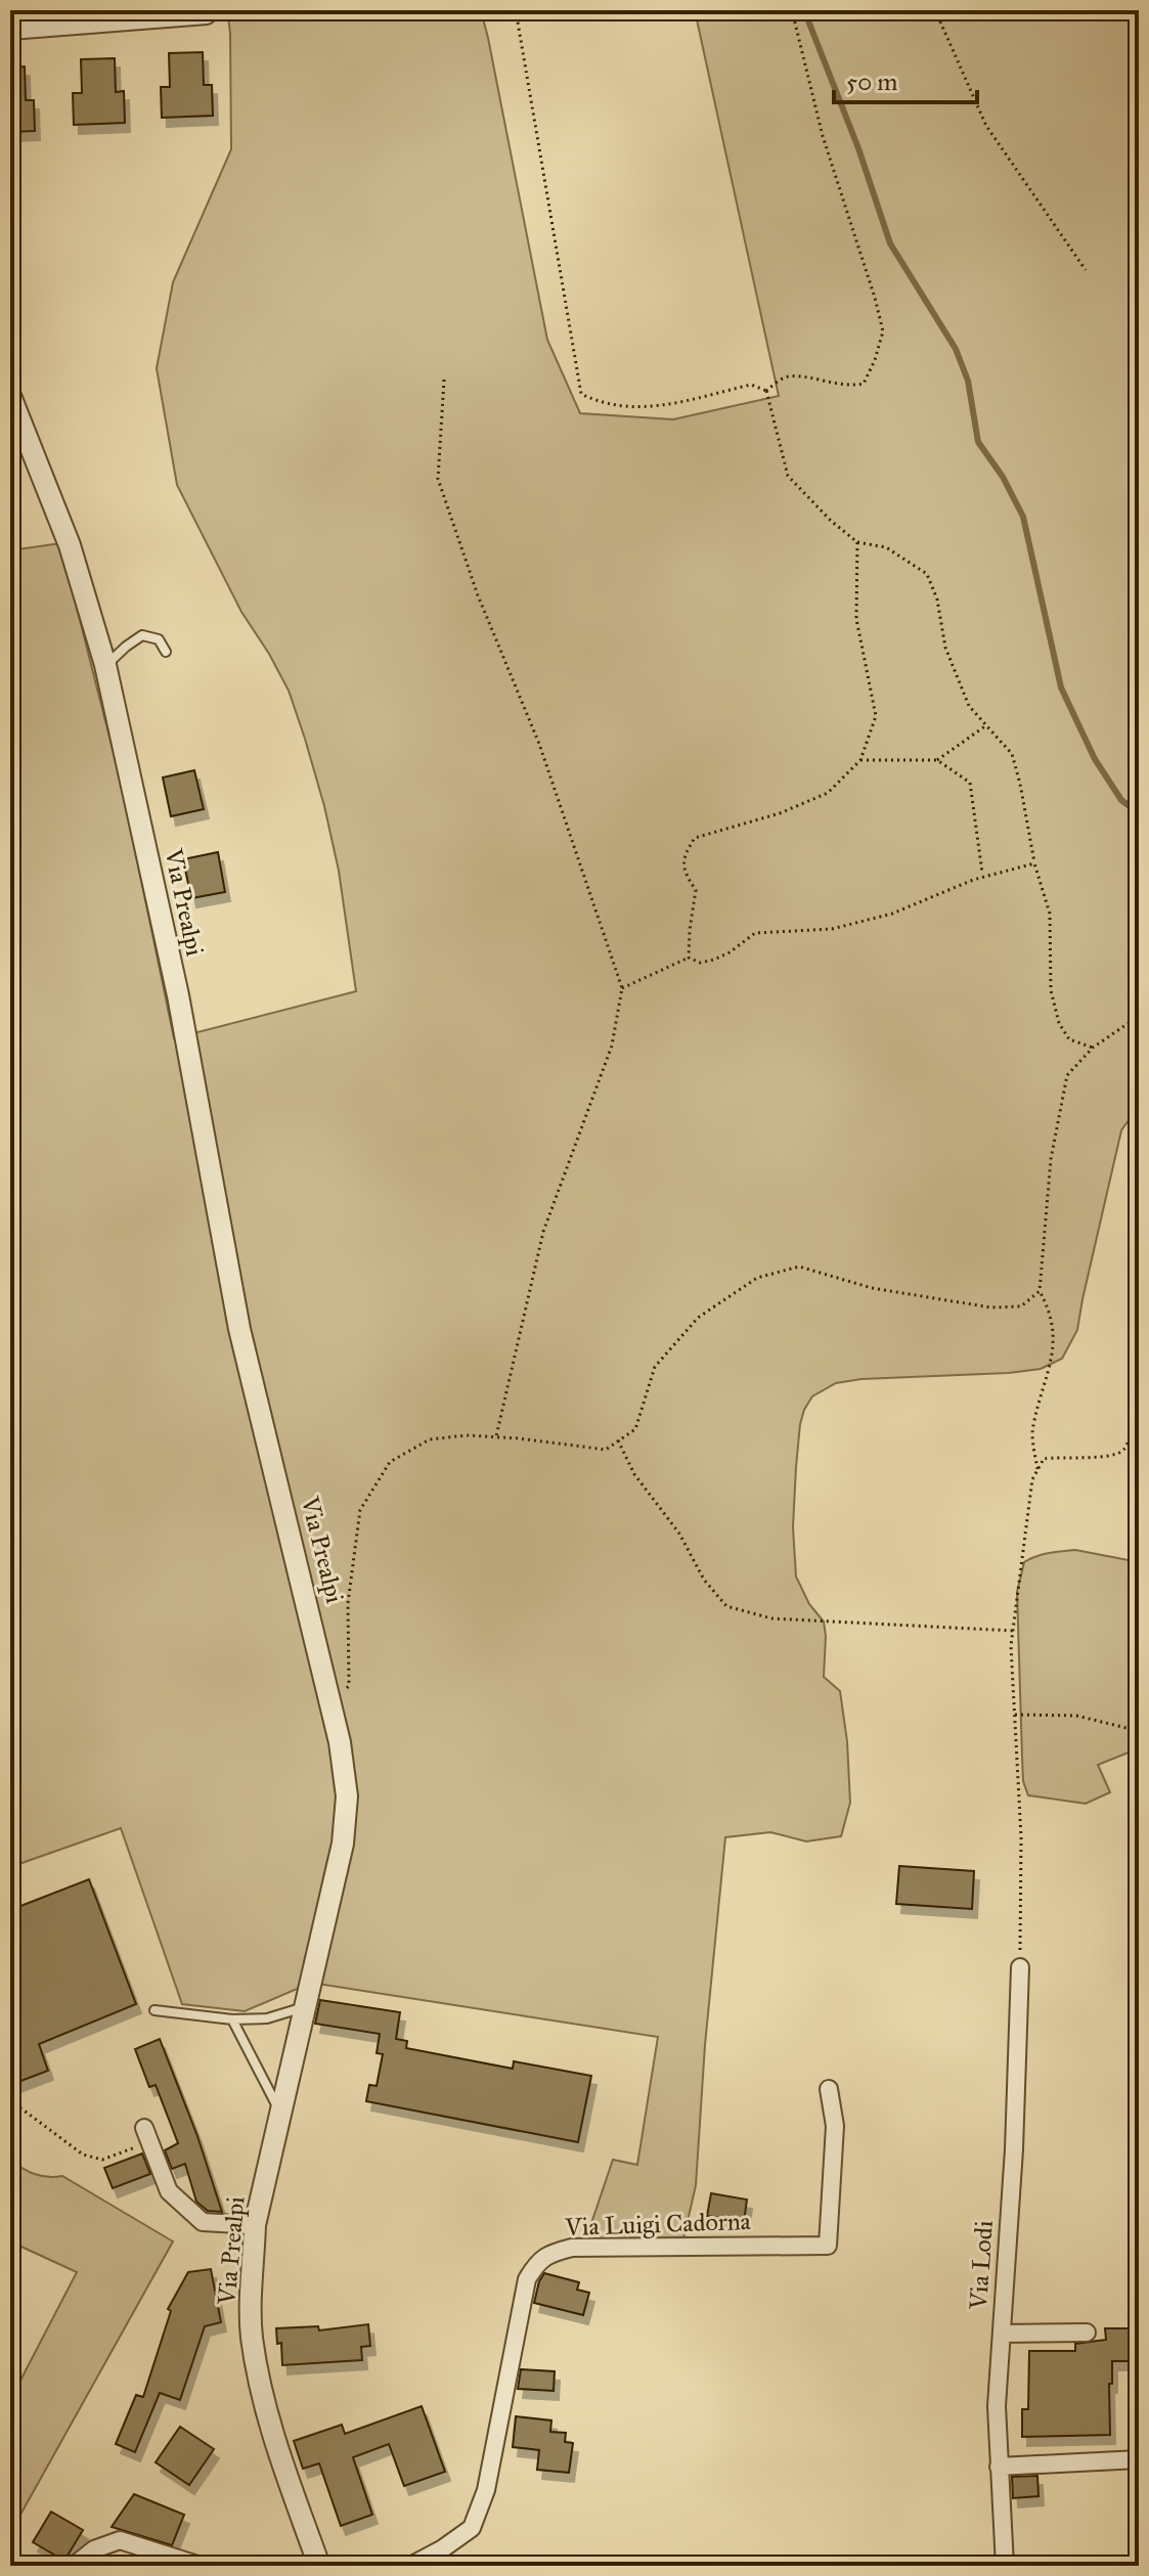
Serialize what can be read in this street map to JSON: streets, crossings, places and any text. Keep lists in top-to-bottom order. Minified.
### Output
{"streets":{"street":["Via Prealpi","Via Luigi Cadorna","Via Lodi"]},"scale_bar":"50 m"}
